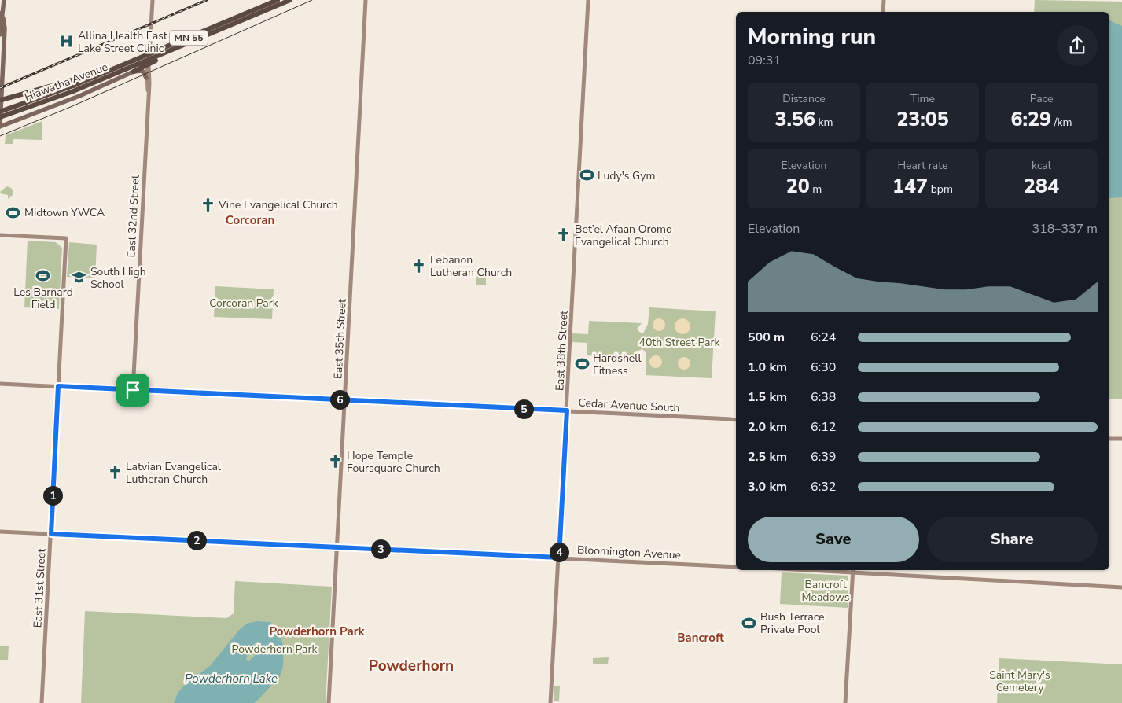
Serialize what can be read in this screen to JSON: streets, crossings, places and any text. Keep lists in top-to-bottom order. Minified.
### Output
{"streets":{"highway":["MN 55","Hiawatha Avenue"],"street":["East 32nd Street","East 35th Street","East 38th Street","Cedar Avenue South","Bloomington Avenue","East 31st Street"]},"crossings":[["MN 55","Hiawatha Avenue"],["MN 55","East 32nd Street"],["Hiawatha Avenue","East 32nd Street"],["East 32nd Street","Cedar Avenue South"],["East 35th Street","Cedar Avenue South"],["East 35th Street","Bloomington Avenue"],["East 38th Street","Cedar Avenue South"],["East 38th Street","Bloomington Avenue"],["Cedar Avenue South","East 31st Street"],["Bloomington Avenue","East 31st Street"]],"districts":["Corcoran","Powderhorn Park","Bancroft","Powderhorn"],"water":["Powderhorn Lake"],"parks":["Corcoran Park","40th Street Park","Bancroft Meadows","Powderhorn Park","Saint Mary's Cemetery"],"places":{"hospital":["Allina Health East Lake Street Clinic"],"sports":["Ludy's Gym","Midtown YWCA","Les Barnard Field","Hardshell Fitness","Bush Terrace Private Pool"],"church":["Vine Evangelical Church","Bet’el Afaan Oromo Evangelical Church","Lebanon Lutheran Church","Hope Temple Foursquare Church","Latvian Evangelical Lutheran Church"],"school or university":["South High School"]},"page":{"heading":["Morning run","09:31"],"stats":[["Distance","3.56 km"],["Time","23:05"],["Pace","6:29 /km"],["Elevation","20 m"],["Heart rate","147 bpm"],["kcal","284"]],"chart":["Elevation","318–337 m"],"list":[{"name":"500 m","note":"6:24"},{"name":"1.0 km","note":"6:30"},{"name":"1.5 km","note":"6:38"},{"name":"2.0 km","note":"6:12"},{"name":"2.5 km","note":"6:39"},{"name":"3.0 km","note":"6:32"}],"pins":["6","5","1","2","3","4"],"buttons":["Save","Share"]}}
